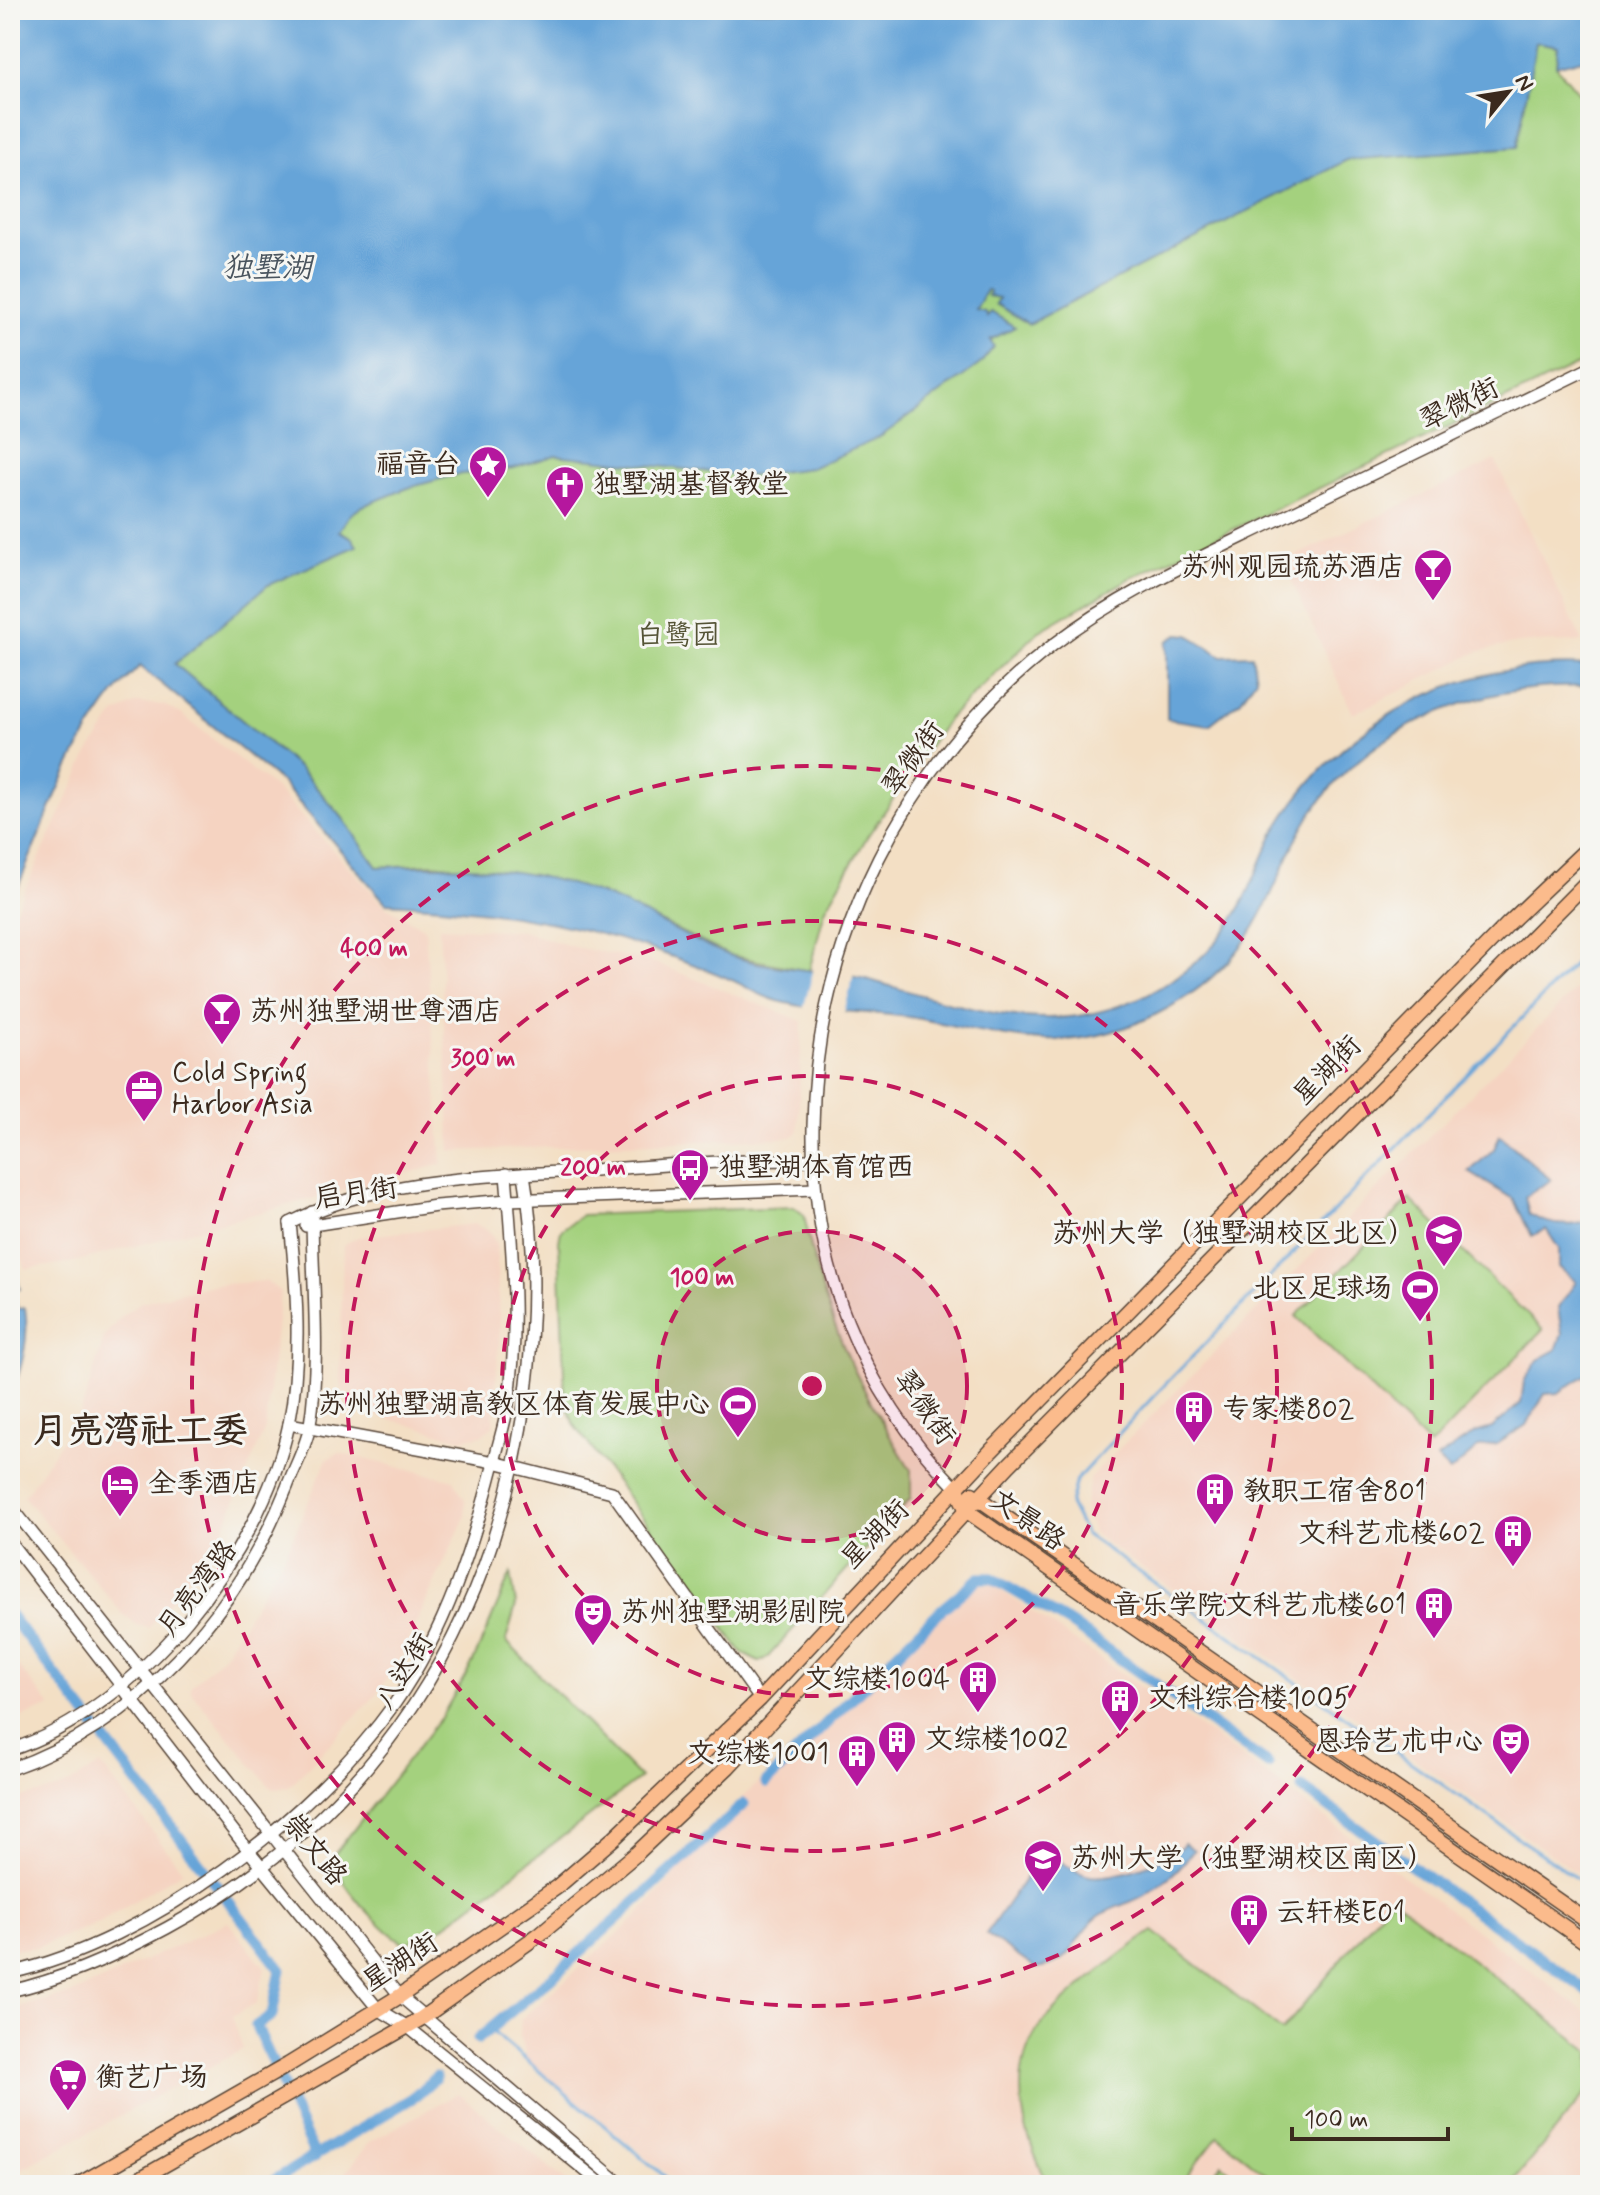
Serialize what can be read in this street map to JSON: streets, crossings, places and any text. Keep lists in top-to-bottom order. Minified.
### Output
{"streets":{"main road":["星湖街","文景路"],"street":["翠微街","启月街","月亮湾路","八达街","崇文路"]},"crossings":[["翠微街","星湖街"],["翠微街","启月街"],["翠微街","文景路"],["星湖街","文景路"],["星湖街","崇文路"],["启月街","月亮湾路"],["启月街","八达街"],["月亮湾路","崇文路"],["八达街","崇文路"]],"districts":["月亮湾社工委"],"water":["独墅湖"],"parks":["白鹭园"],"places":{"place":["福音台"],"church":["独墅湖基督教堂"],"bar":["苏州观园琉苏酒店","苏州独墅湖世尊酒店"],"office":["Cold Spring Harbor Asia"],"bus stop":["独墅湖体育馆西"],"school or university":["苏州大学（独墅湖校区北区）","苏州大学（独墅湖校区南区）"],"sports":["北区足球场","苏州独墅湖高教区体育发展中心"],"building":["专家楼802","教职工宿舍801","文科艺术楼602","音乐学院文科艺术楼601","文综楼1004","文科综合楼1005","文综楼1002","文综楼1001","云轩楼E01"],"hotel":["全季酒店"],"theatre":["苏州独墅湖影剧院","恩玲艺术中心"],"supermarket":["衡艺广场"]},"scale_bar":"100 m","north":"top right","rings":["400 m","300 m","200 m","100 m"]}
